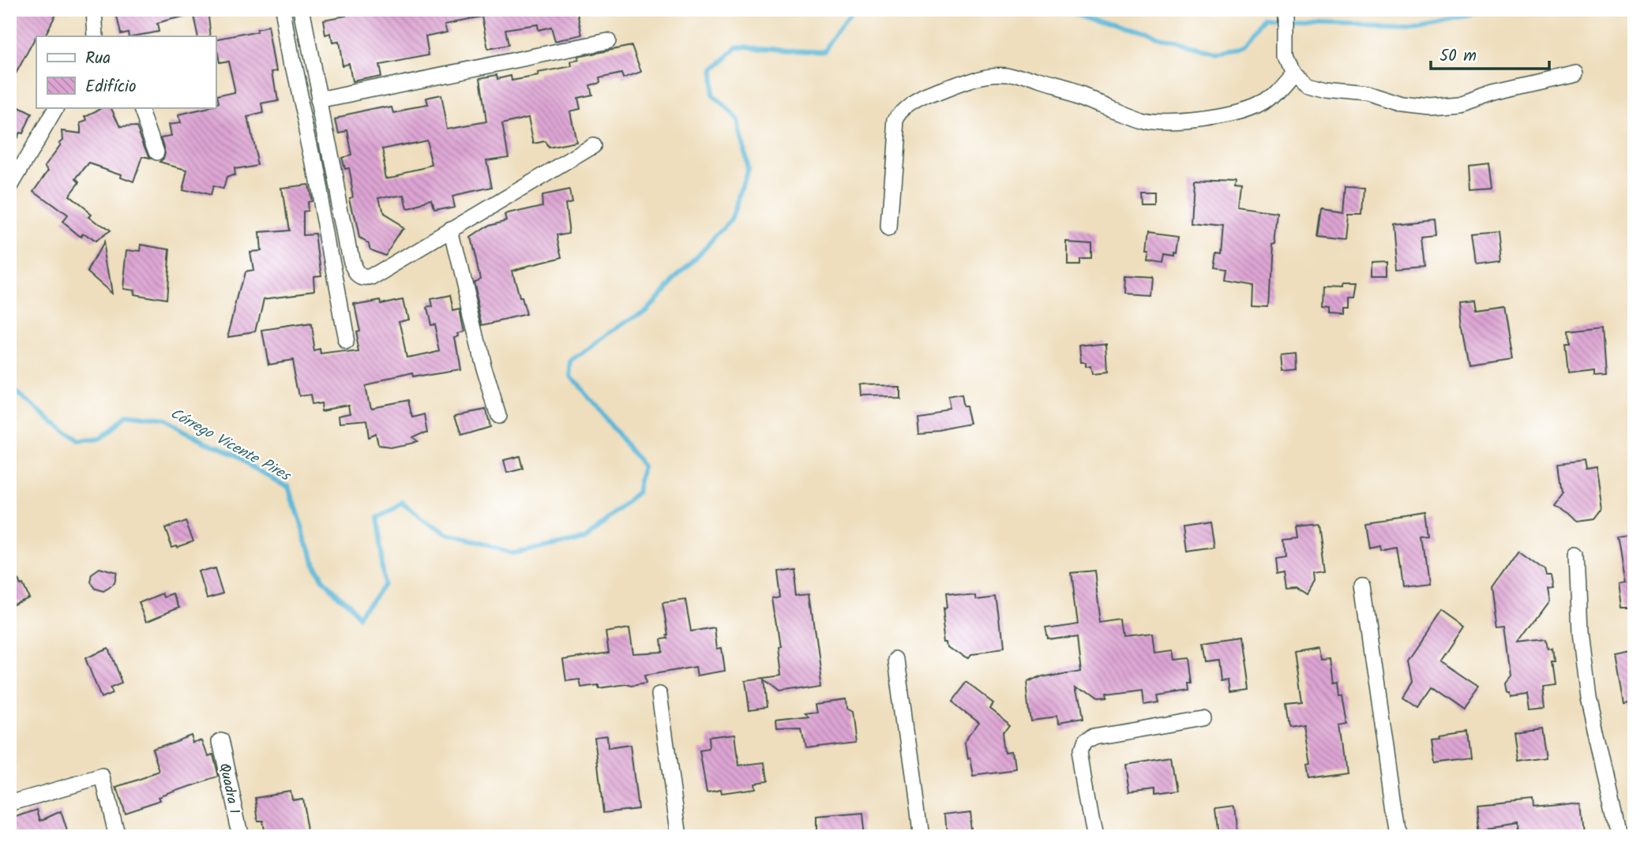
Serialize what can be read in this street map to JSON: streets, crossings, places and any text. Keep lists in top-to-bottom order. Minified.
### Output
{"streets":{"street":["Quadra 1"]},"water":["Córrego Vicente Pires"],"legend":["Rua","Edifício"],"scale_bar":"50 m"}
